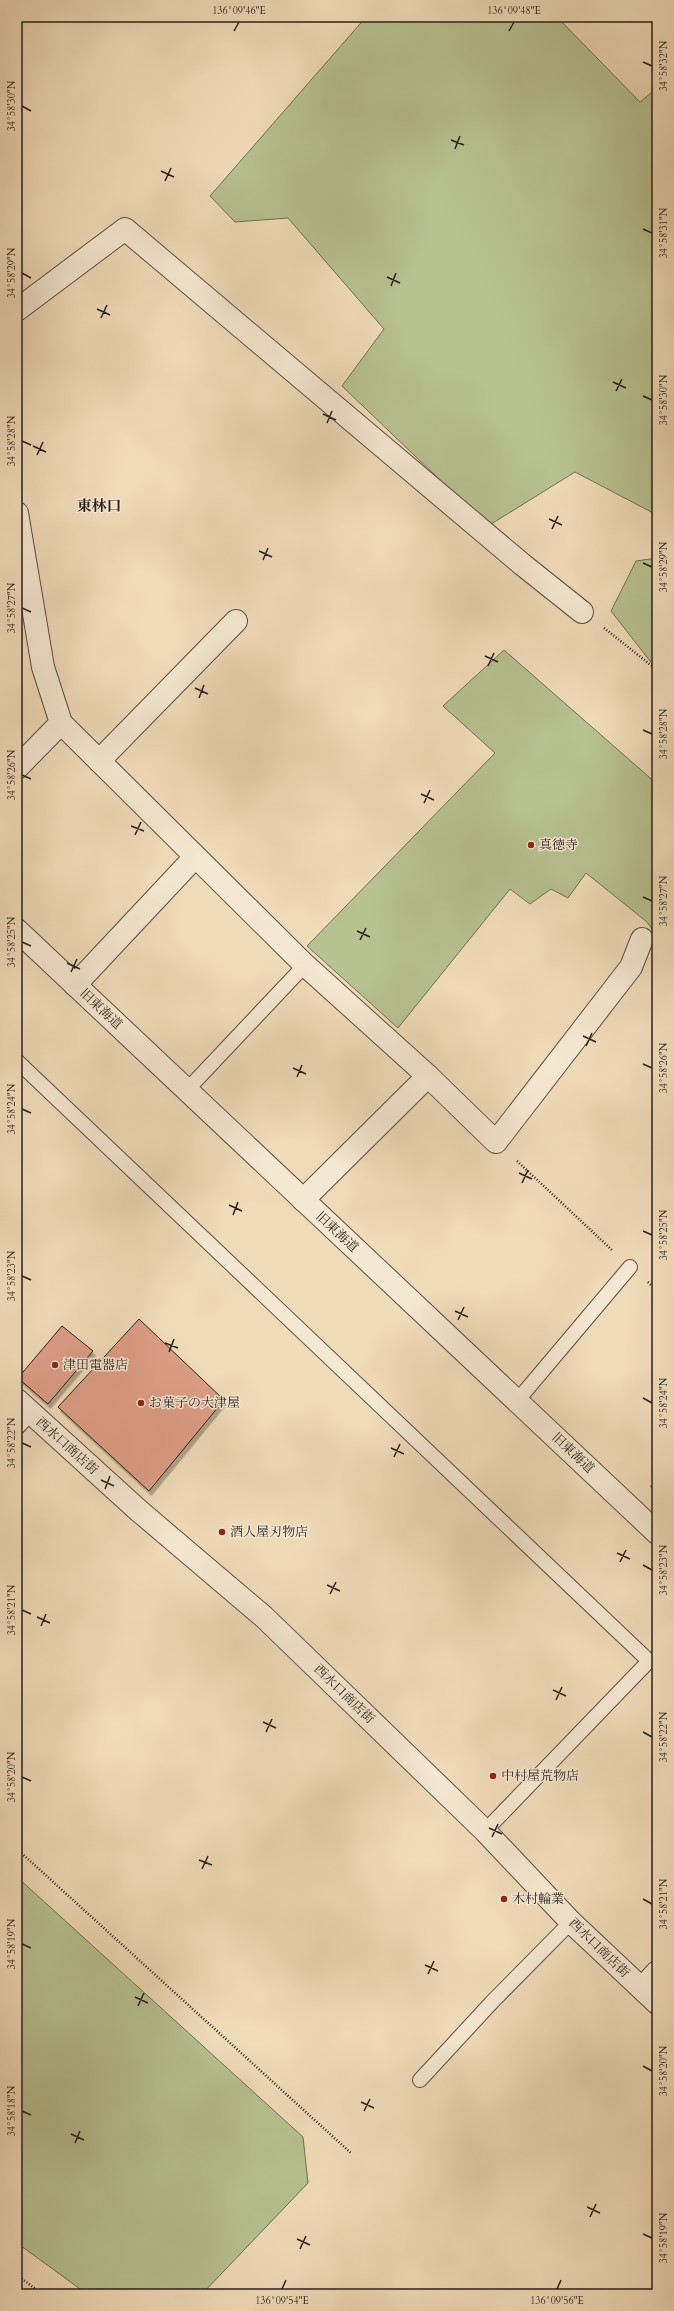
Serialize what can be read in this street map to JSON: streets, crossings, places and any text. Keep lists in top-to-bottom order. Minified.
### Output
{"streets":{"street":["旧東海道","西水口商店街"]},"districts":["東林口"],"places":["真徳寺","津田電器店","お菓子の大津屋","酒人屋刃物店","中村屋荒物店","木村輪業"],"coordinates":["136°09'46\"E","136°09'48\"E","34°58'32\"N","34°58'30\"N","34°58'31\"N","34°58'29\"N","34°58'28\"N","34°58'27\"N","34°58'26\"N","34°58'25\"N","34°58'24\"N","34°58'23\"N","34°58'22\"N","34°58'21\"N","34°58'20\"N","34°58'19\"N","34°58'18\"N","136°09'54\"E","136°09'56\"E"]}
